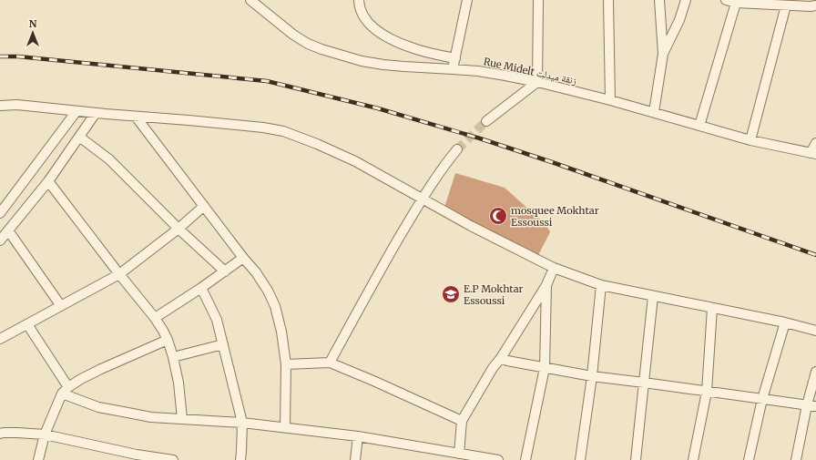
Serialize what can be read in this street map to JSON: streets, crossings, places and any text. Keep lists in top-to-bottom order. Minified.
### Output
{"streets":{"street":["Rue Midelt زنقة ميدلت"]},"places":{"mosque":["mosquee Mokhtar Essoussi"],"school or university":["E.P Mokhtar Essoussi"]},"north":"top"}
